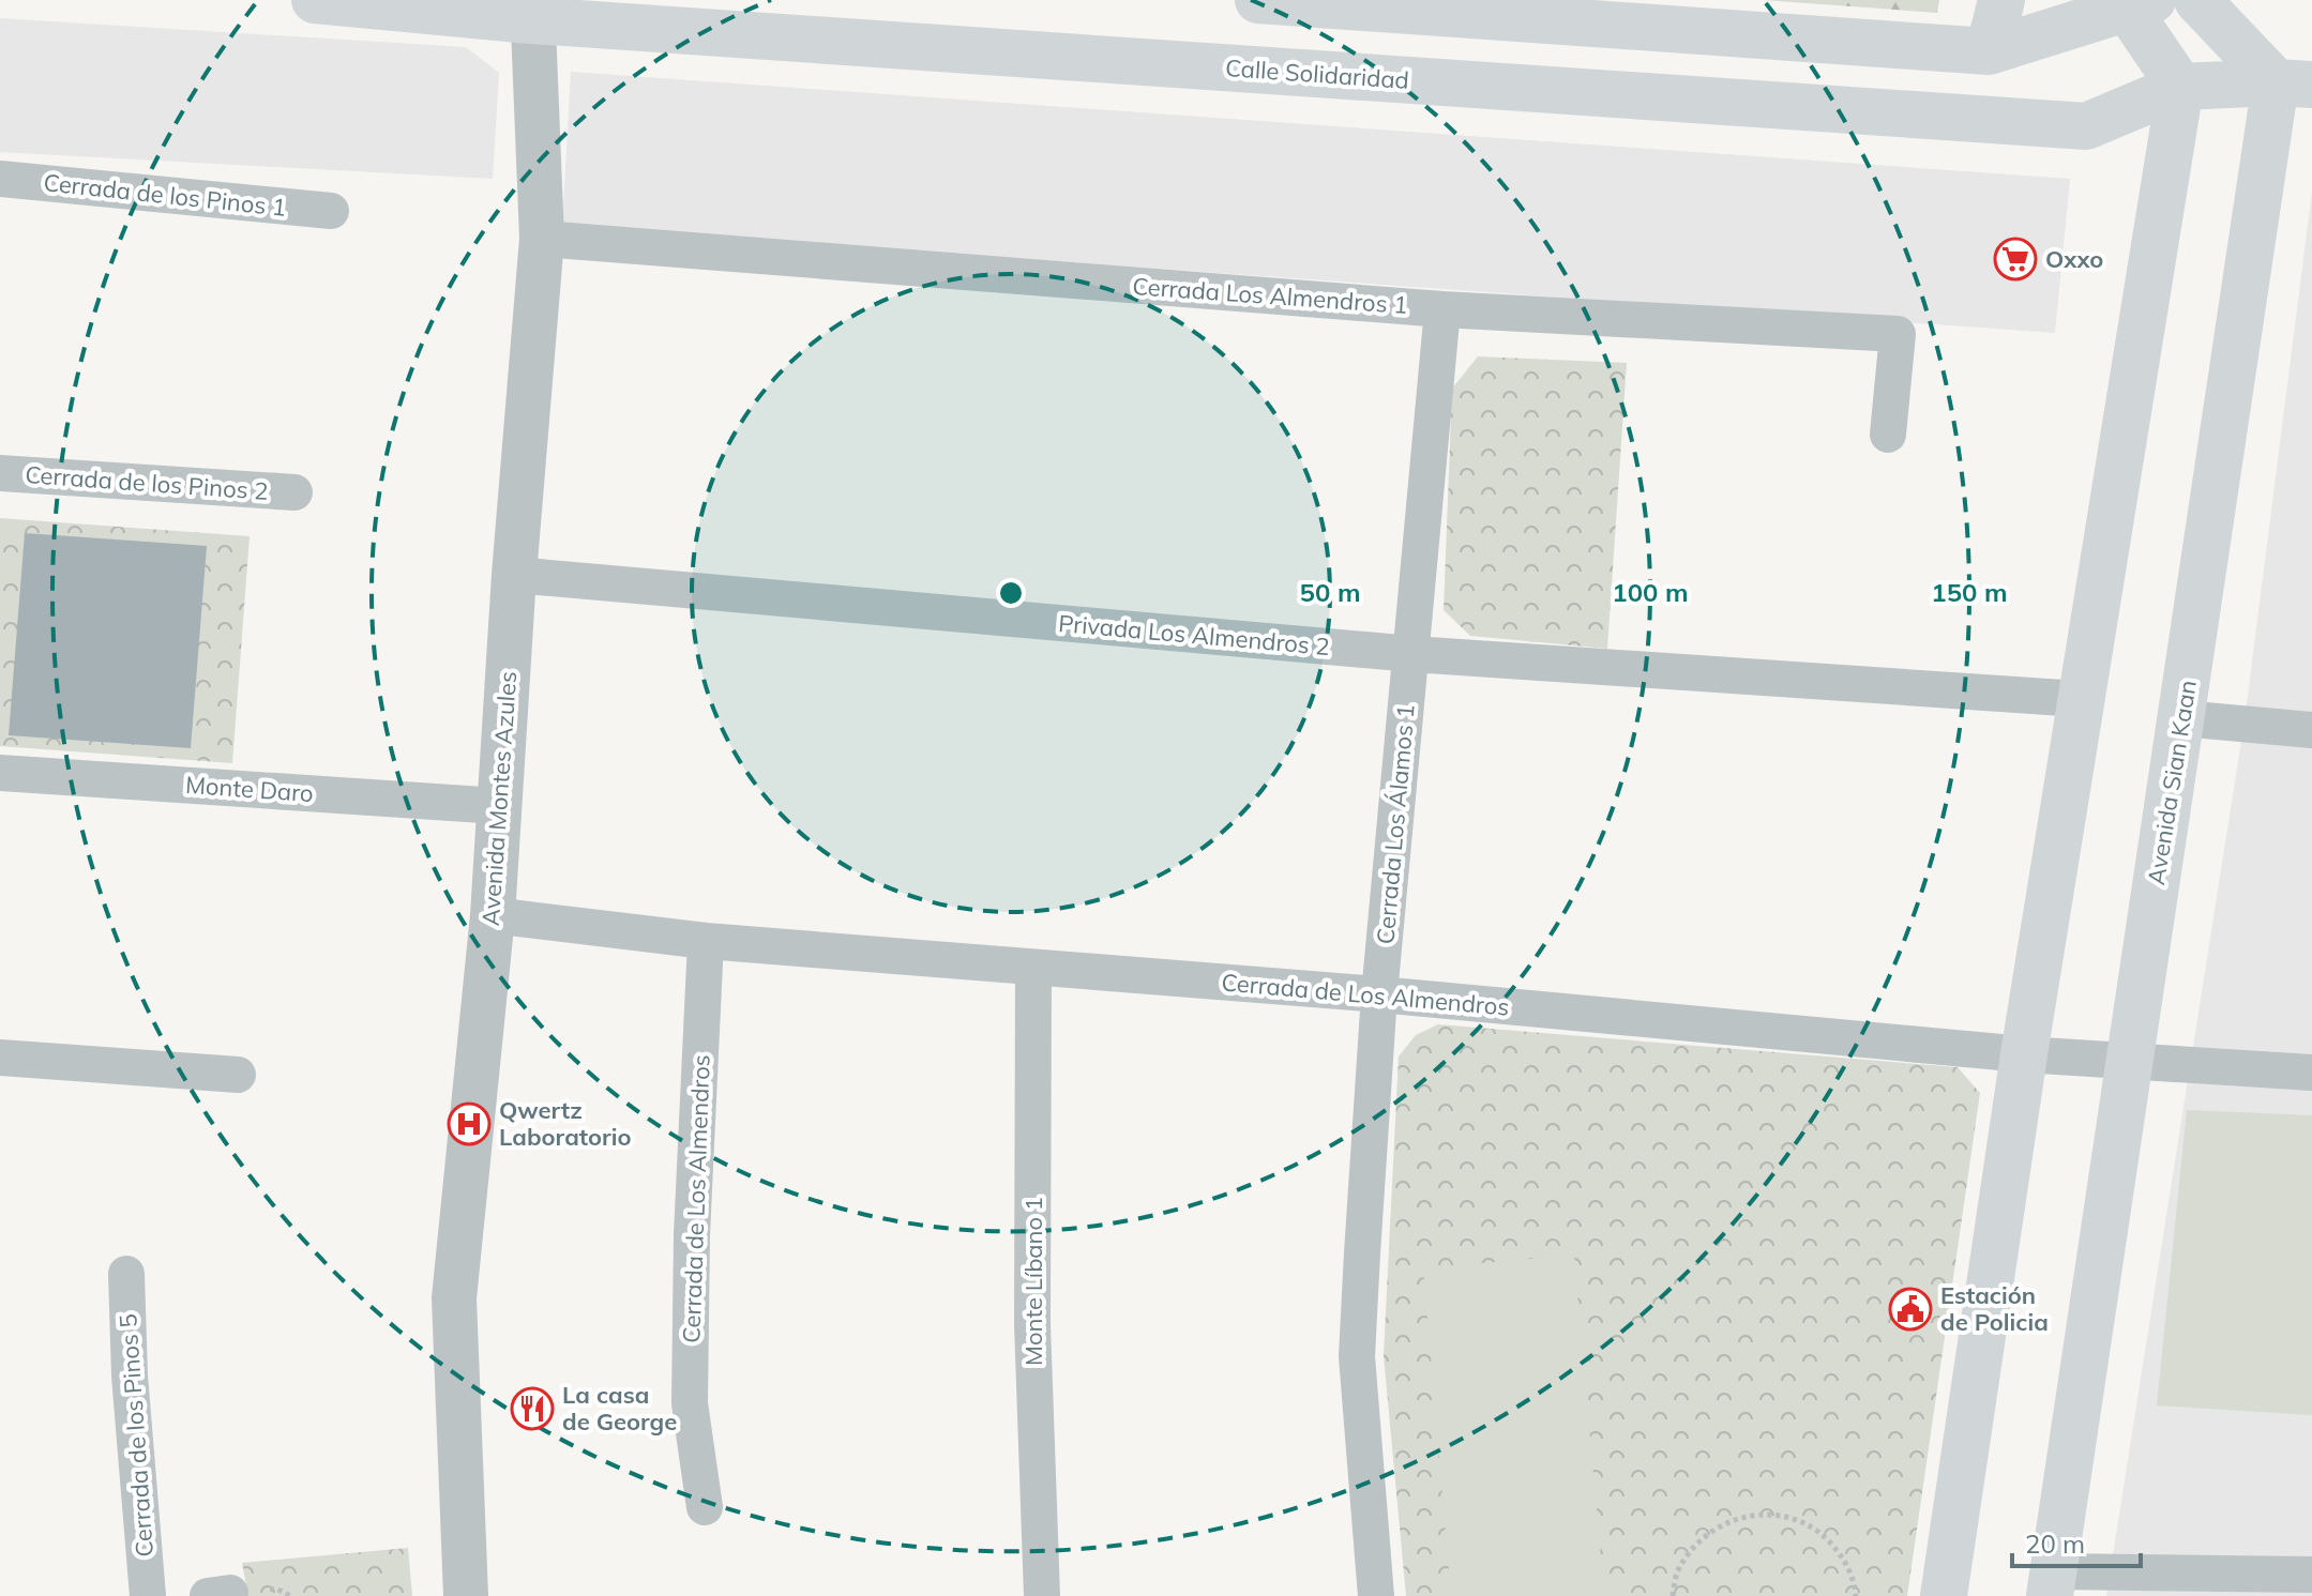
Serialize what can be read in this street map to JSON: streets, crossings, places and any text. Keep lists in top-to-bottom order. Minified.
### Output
{"streets":{"main road":["Calle Solidaridad","Avenida Sian Kaan"],"street":["Cerrada de los Pinos 1","Cerrada Los Almendros 1","Cerrada de los Pinos 2","Privada Los Almendros 2","Monte Daro","Avenida Montes Azules","Cerrada Los Álamos 1","Cerrada de Los Almendros","Monte Líbano 1","Cerrada de los Pinos 5"]},"crossings":[["Calle Solidaridad","Avenida Sian Kaan"],["Calle Solidaridad","Avenida Montes Azules"],["Cerrada Los Almendros 1","Avenida Montes Azules"],["Cerrada Los Almendros 1","Cerrada Los Álamos 1"],["Privada Los Almendros 2","Avenida Montes Azules"],["Privada Los Almendros 2","Cerrada Los Álamos 1"],["Avenida Sian Kaan","Cerrada de Los Almendros"],["Monte Daro","Avenida Montes Azules"],["Avenida Montes Azules","Cerrada de Los Almendros"],["Cerrada Los Álamos 1","Cerrada de Los Almendros"],["Cerrada de Los Almendros","Monte Líbano 1"]],"places":{"supermarket":["Oxxo"],"hospital":["Qwertz Laboratorio"],"public building":["Estación de Policia"],"restaurant":["La casa de George"]},"scale_bar":"20 m","rings":["50 m","100 m","150 m"]}
